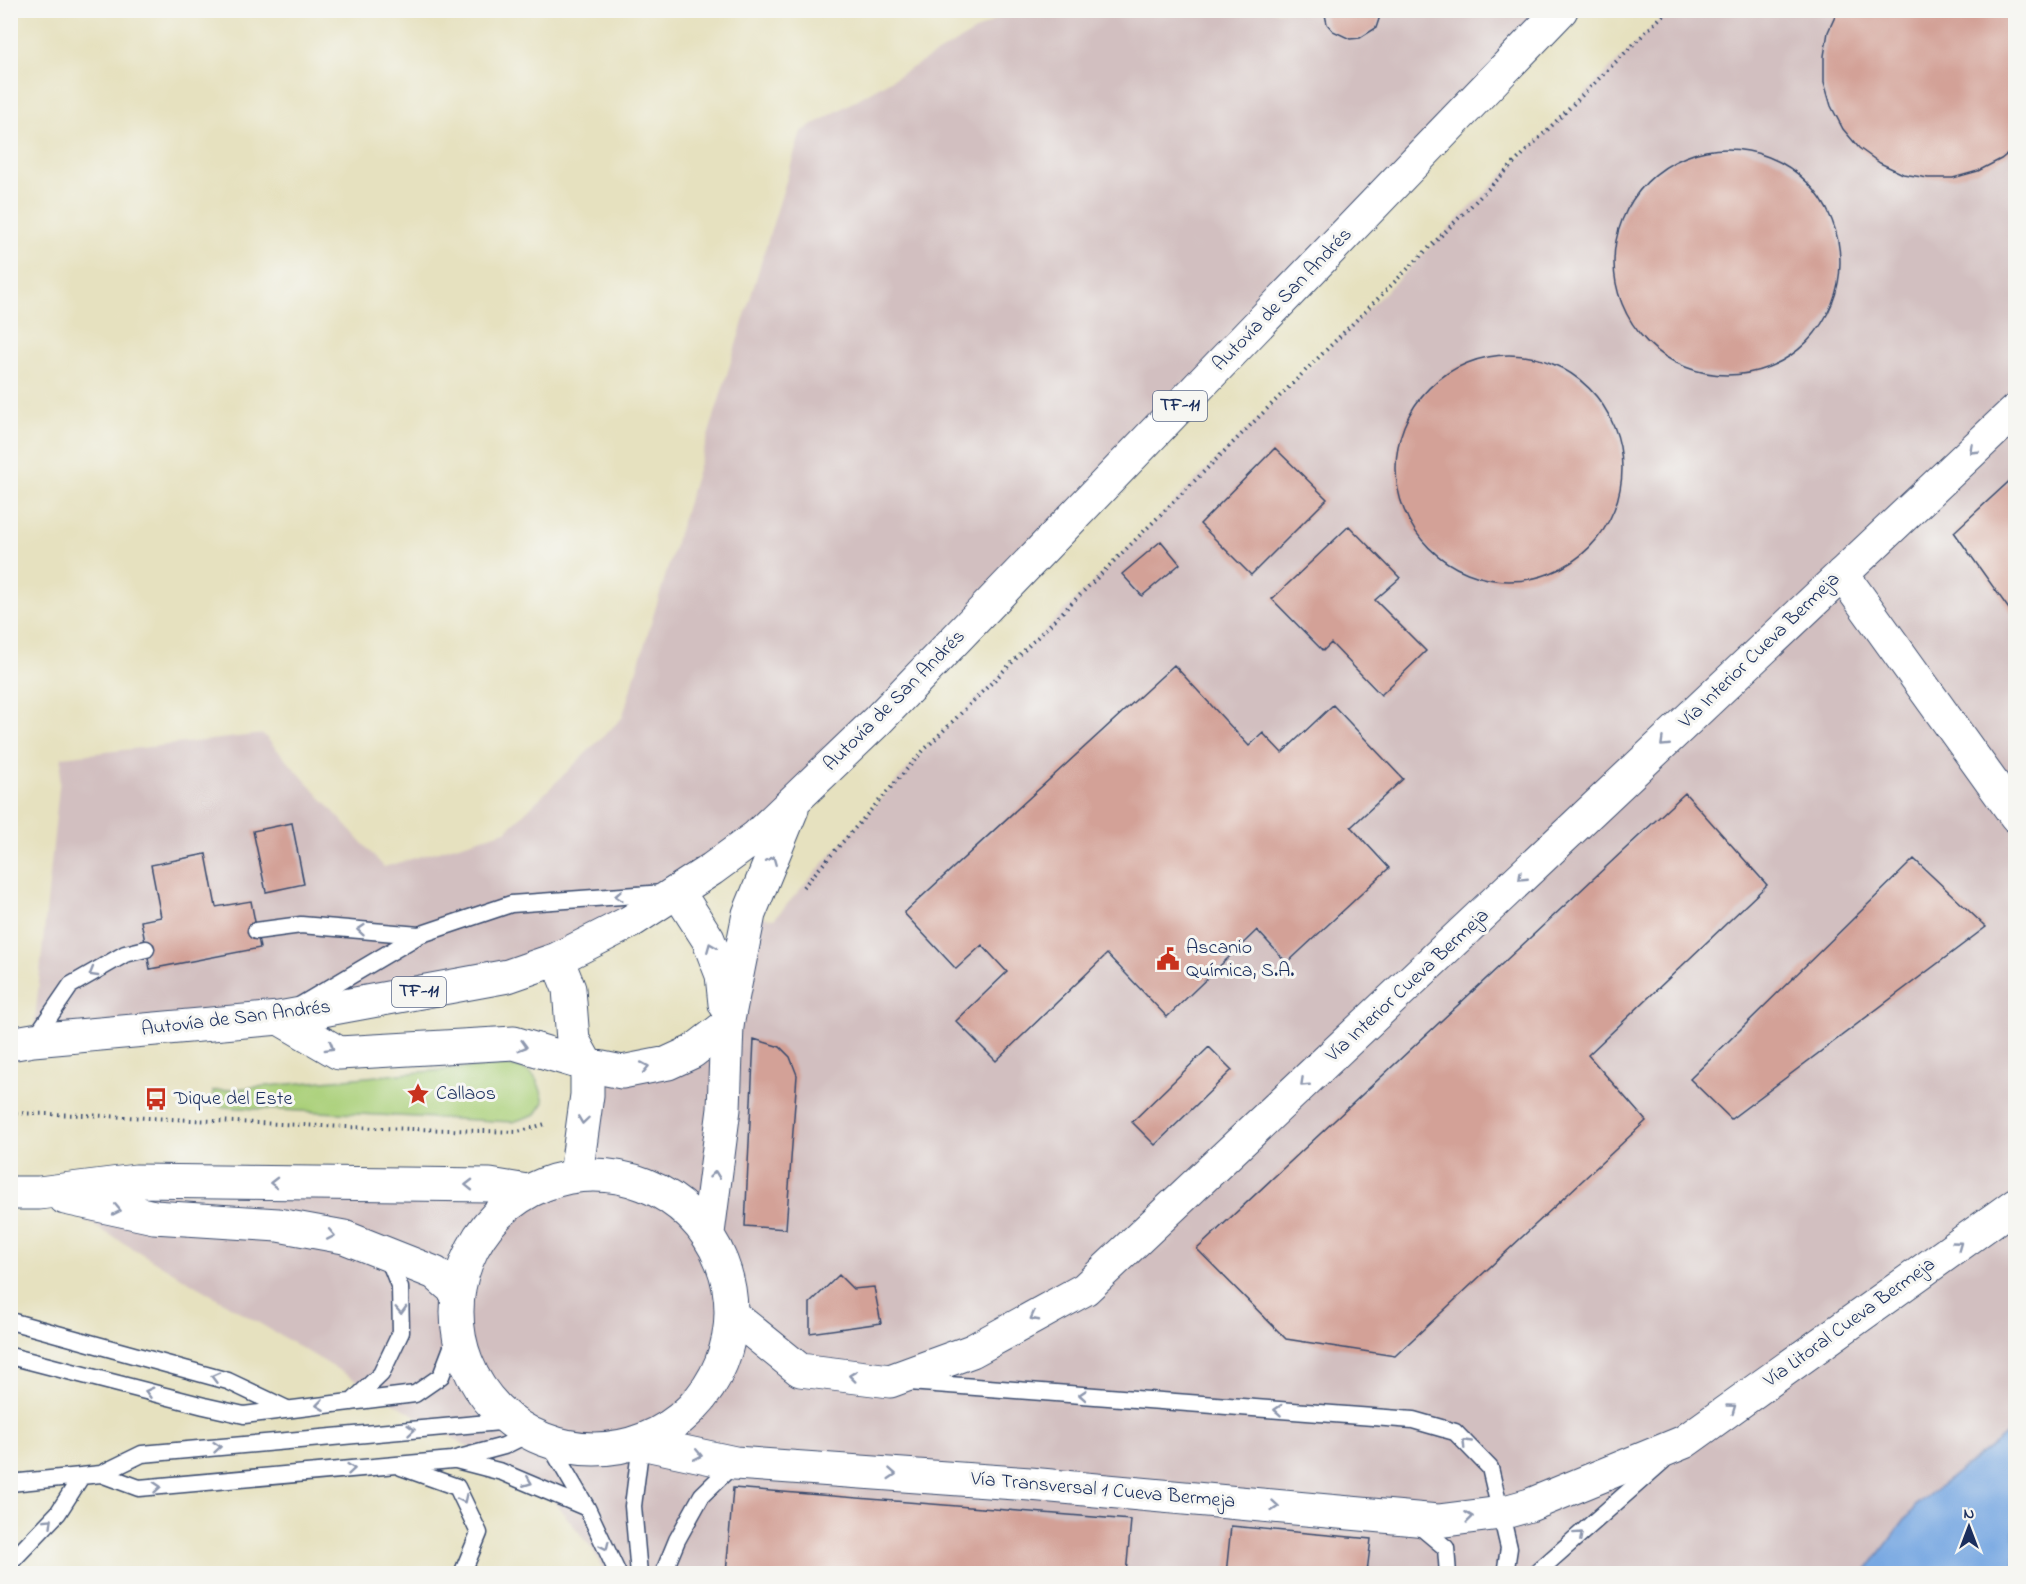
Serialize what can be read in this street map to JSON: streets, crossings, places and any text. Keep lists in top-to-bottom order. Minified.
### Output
{"streets":{"street":["Autovía de San Andrés","TF-11","Vía Interior Cueva Bermeja","Vía Litoral Cueva Bermeja","Vía Transversal 1 Cueva Bermeja"]},"crossings":[["Vía Litoral Cueva Bermeja","Vía Transversal 1 Cueva Bermeja"]],"one_way":["Vía Interior Cueva Bermeja","Vía Litoral Cueva Bermeja","Vía Transversal 1 Cueva Bermeja"],"places":{"public building":["Ascanio Química, S.A."],"place":["Callaos"],"bus stop":["Dique del Este"]},"north":"top"}
